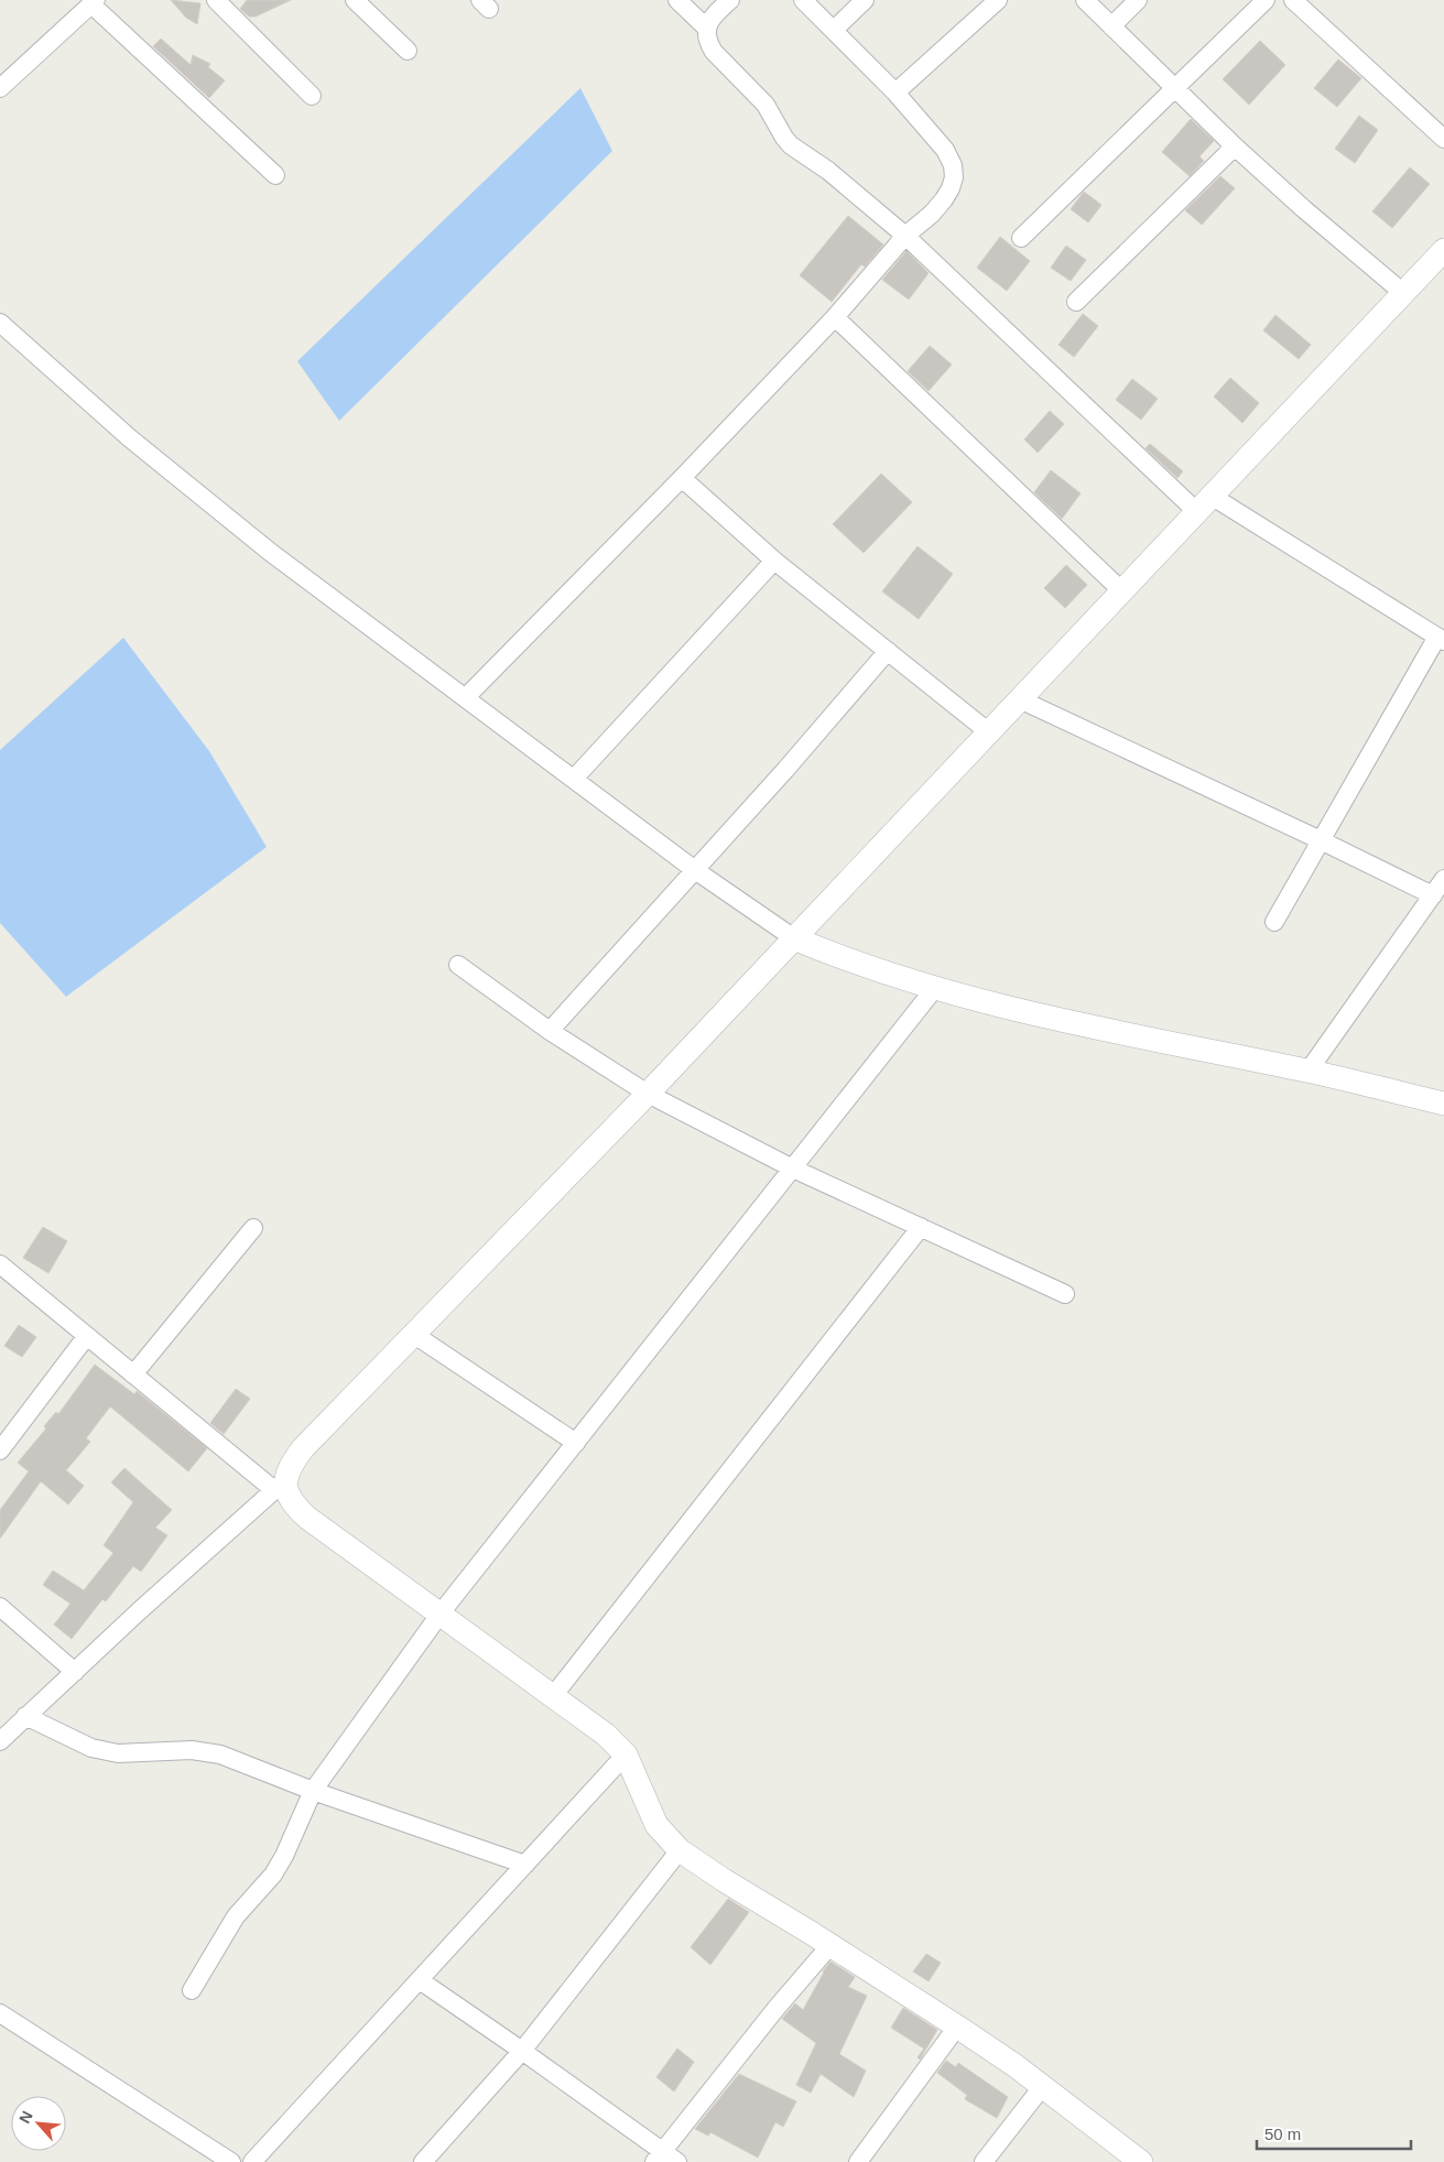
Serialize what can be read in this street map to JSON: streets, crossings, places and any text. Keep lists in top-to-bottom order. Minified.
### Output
{"scale_bar":"50 m","north":"top left"}
